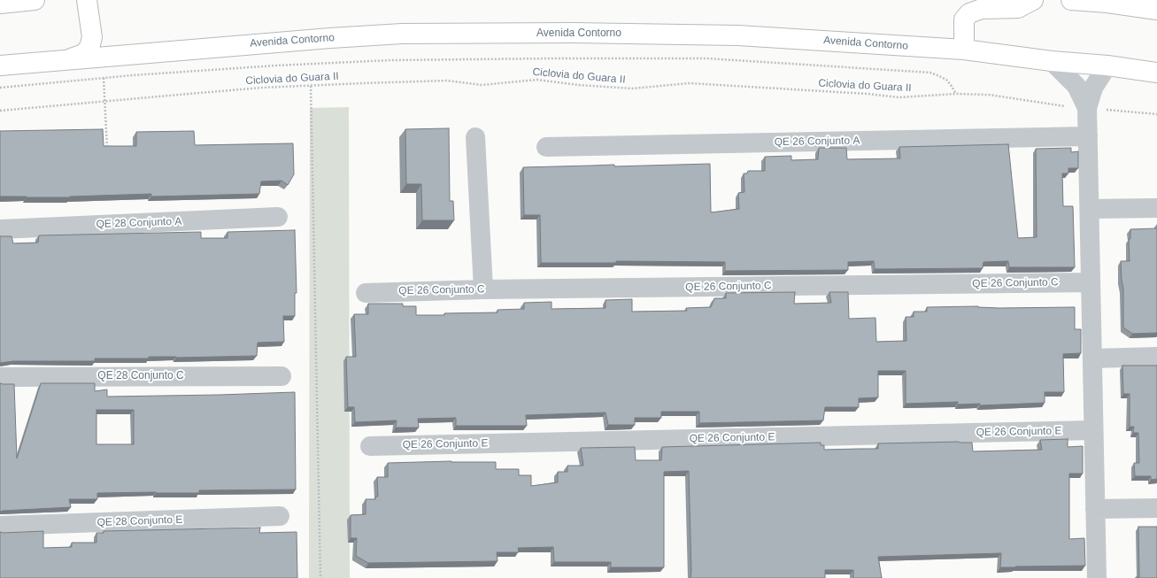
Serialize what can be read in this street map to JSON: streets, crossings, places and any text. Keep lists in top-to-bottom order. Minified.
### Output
{"streets":{"main road":["Avenida Contorno"],"street":["QE 26 Conjunto A","QE 28 Conjunto A","QE 26 Conjunto C","QE 28 Conjunto C","QE 26 Conjunto E","QE 28 Conjunto E"],"path":["Ciclovia do Guara II"]}}
